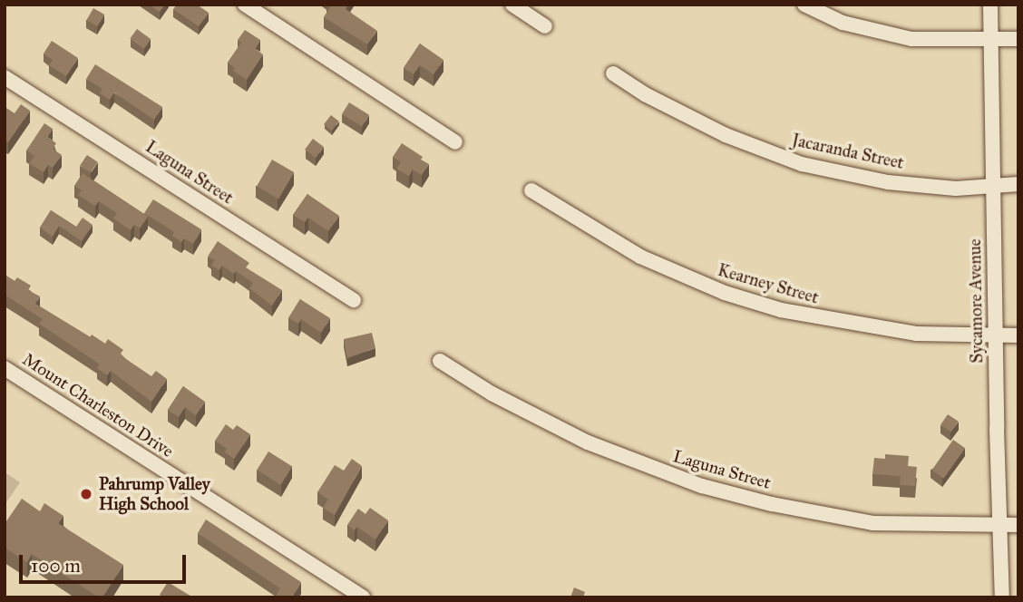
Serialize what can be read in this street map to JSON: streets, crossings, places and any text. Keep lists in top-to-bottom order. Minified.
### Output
{"streets":{"street":["Jacaranda Street","Laguna Street","Kearney Street","Sycamore Avenue","Mount Charleston Drive"]},"crossings":[["Jacaranda Street","Sycamore Avenue"],["Laguna Street","Sycamore Avenue"],["Kearney Street","Sycamore Avenue"]],"places":["Pahrump Valley High School"],"scale_bar":"100 m"}
